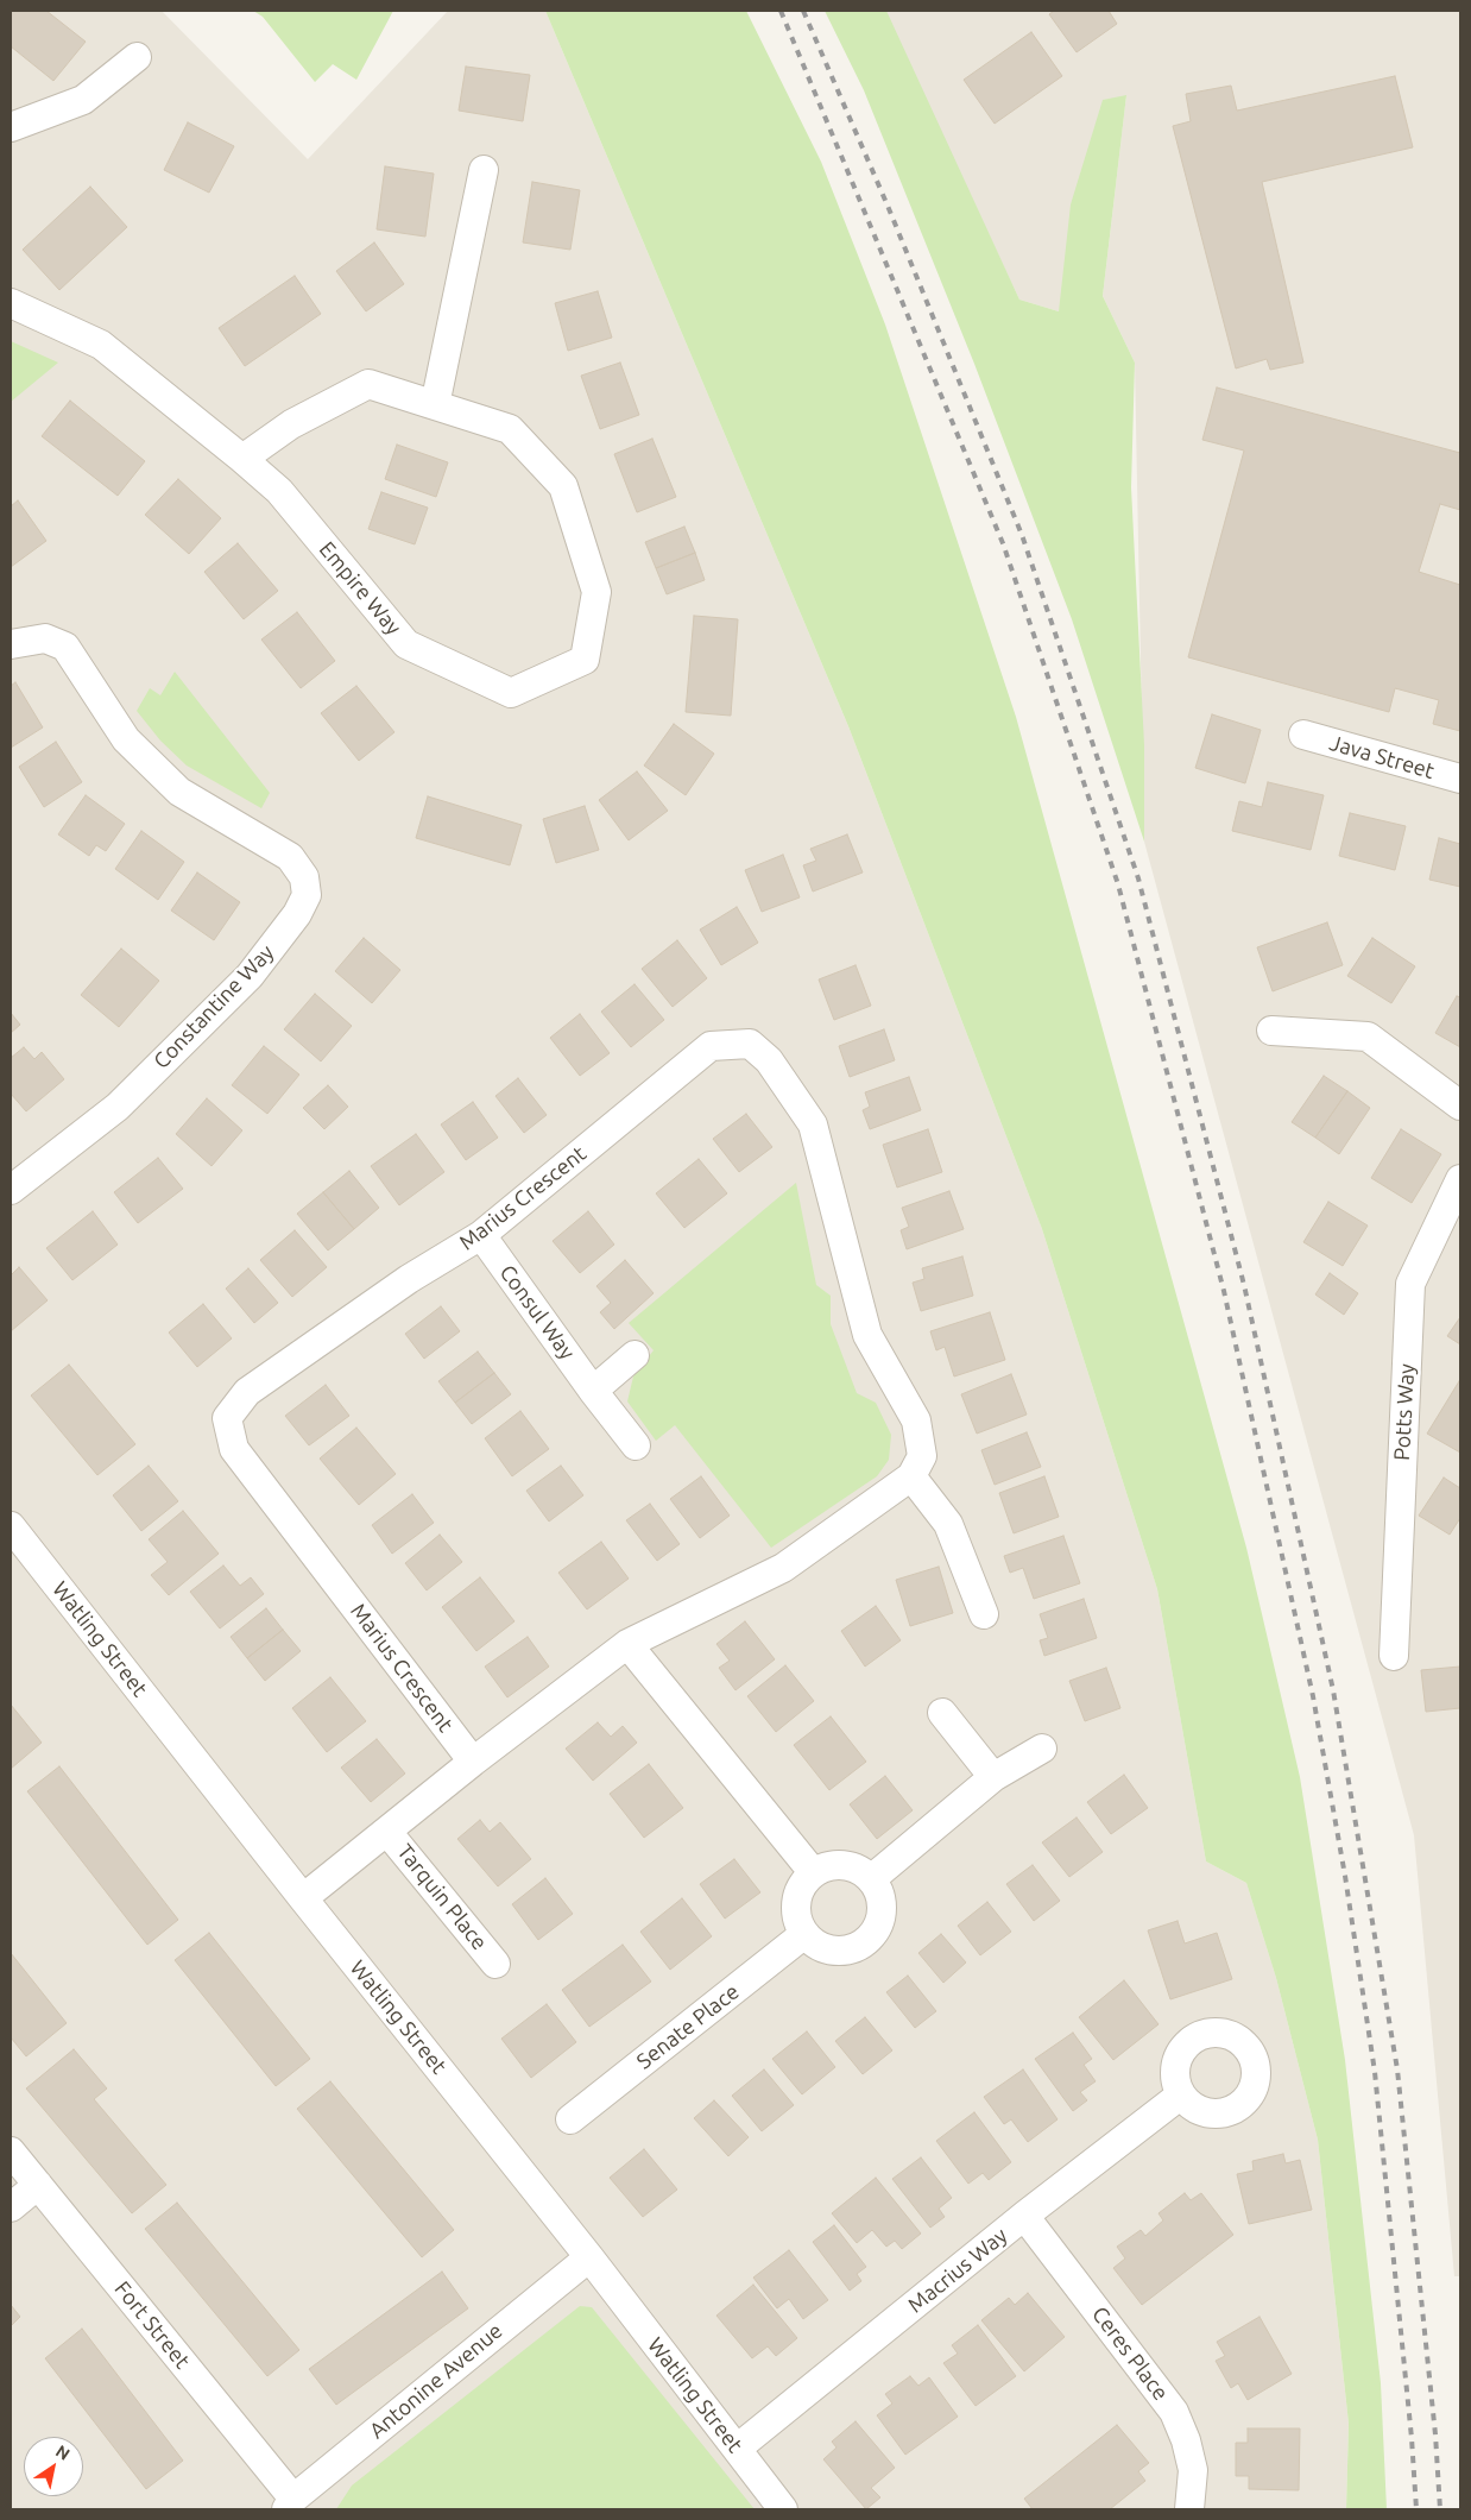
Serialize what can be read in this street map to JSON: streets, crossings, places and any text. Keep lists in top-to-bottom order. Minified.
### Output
{"streets":{"street":["Empire Way","Java Street","Constantine Way","Marius Crescent","Consul Way","Potts Way","Watling Street","Tarquin Place","Senate Place","Macrius Way","Fort Street","Ceres Place","Antonine Avenue"]},"crossings":[["Marius Crescent","Consul Way"],["Watling Street","Macrius Way"],["Watling Street","Antonine Avenue"],["Macrius Way","Ceres Place"],["Fort Street","Antonine Avenue"]],"north":"top right"}
